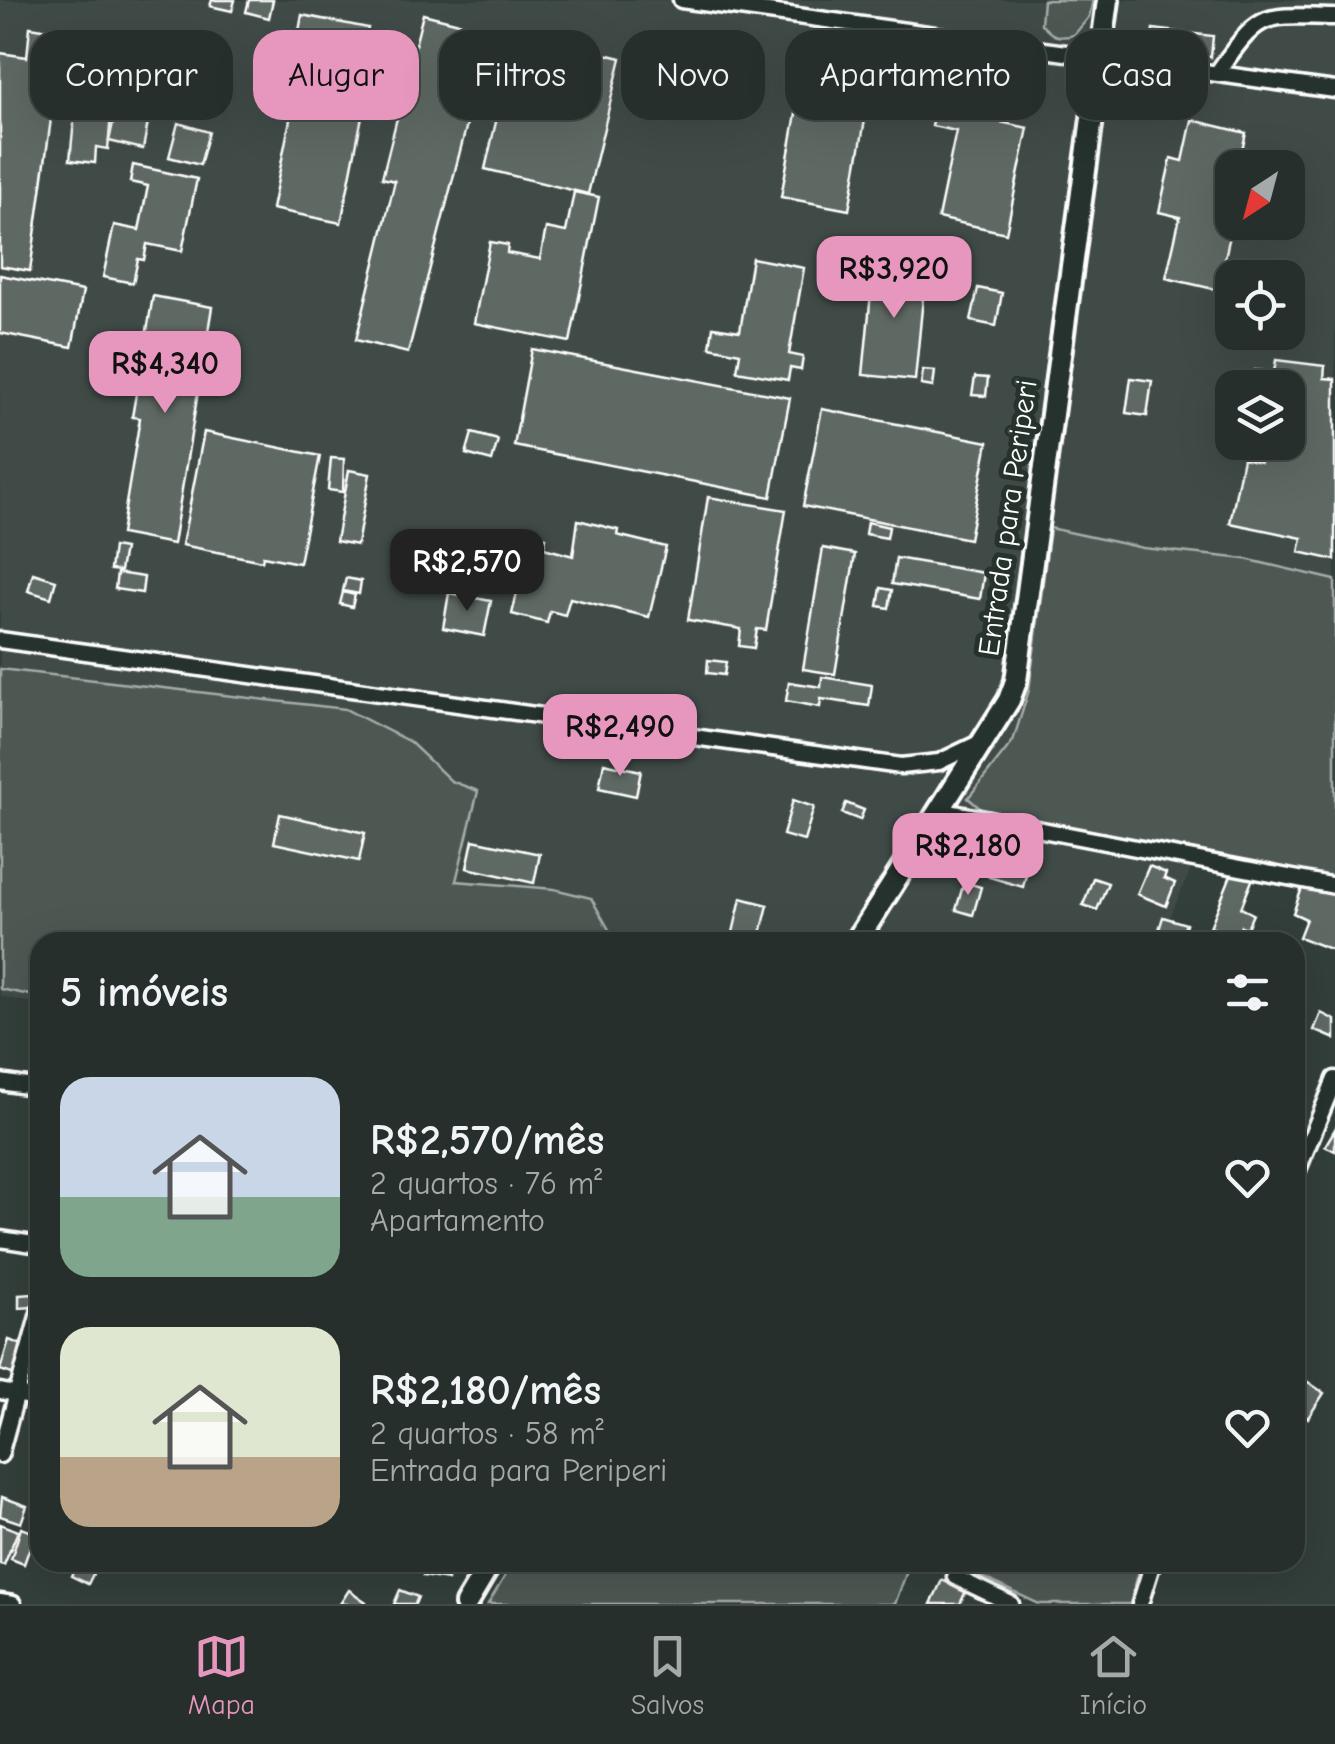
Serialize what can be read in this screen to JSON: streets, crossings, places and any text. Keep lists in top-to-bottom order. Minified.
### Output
{"streets":{"main road":["Entrada para Periperi"]},"north":"bottom left","page":{"chip":["Comprar","Alugar","Filtros","Novo","Apartamento","Casa"],"price":["R$3,920","R$4,340","R$2,570","R$2,490","R$2,180"],"heading":"5 imóveis","list":[{"name":"R$2,570/mês","note":"2 quartos · 76 m² · Apartamento"},{"name":"R$2,180/mês","note":"2 quartos · 58 m² · Entrada para Periperi"}],"tabs":["Mapa","Salvos","Início"]}}
